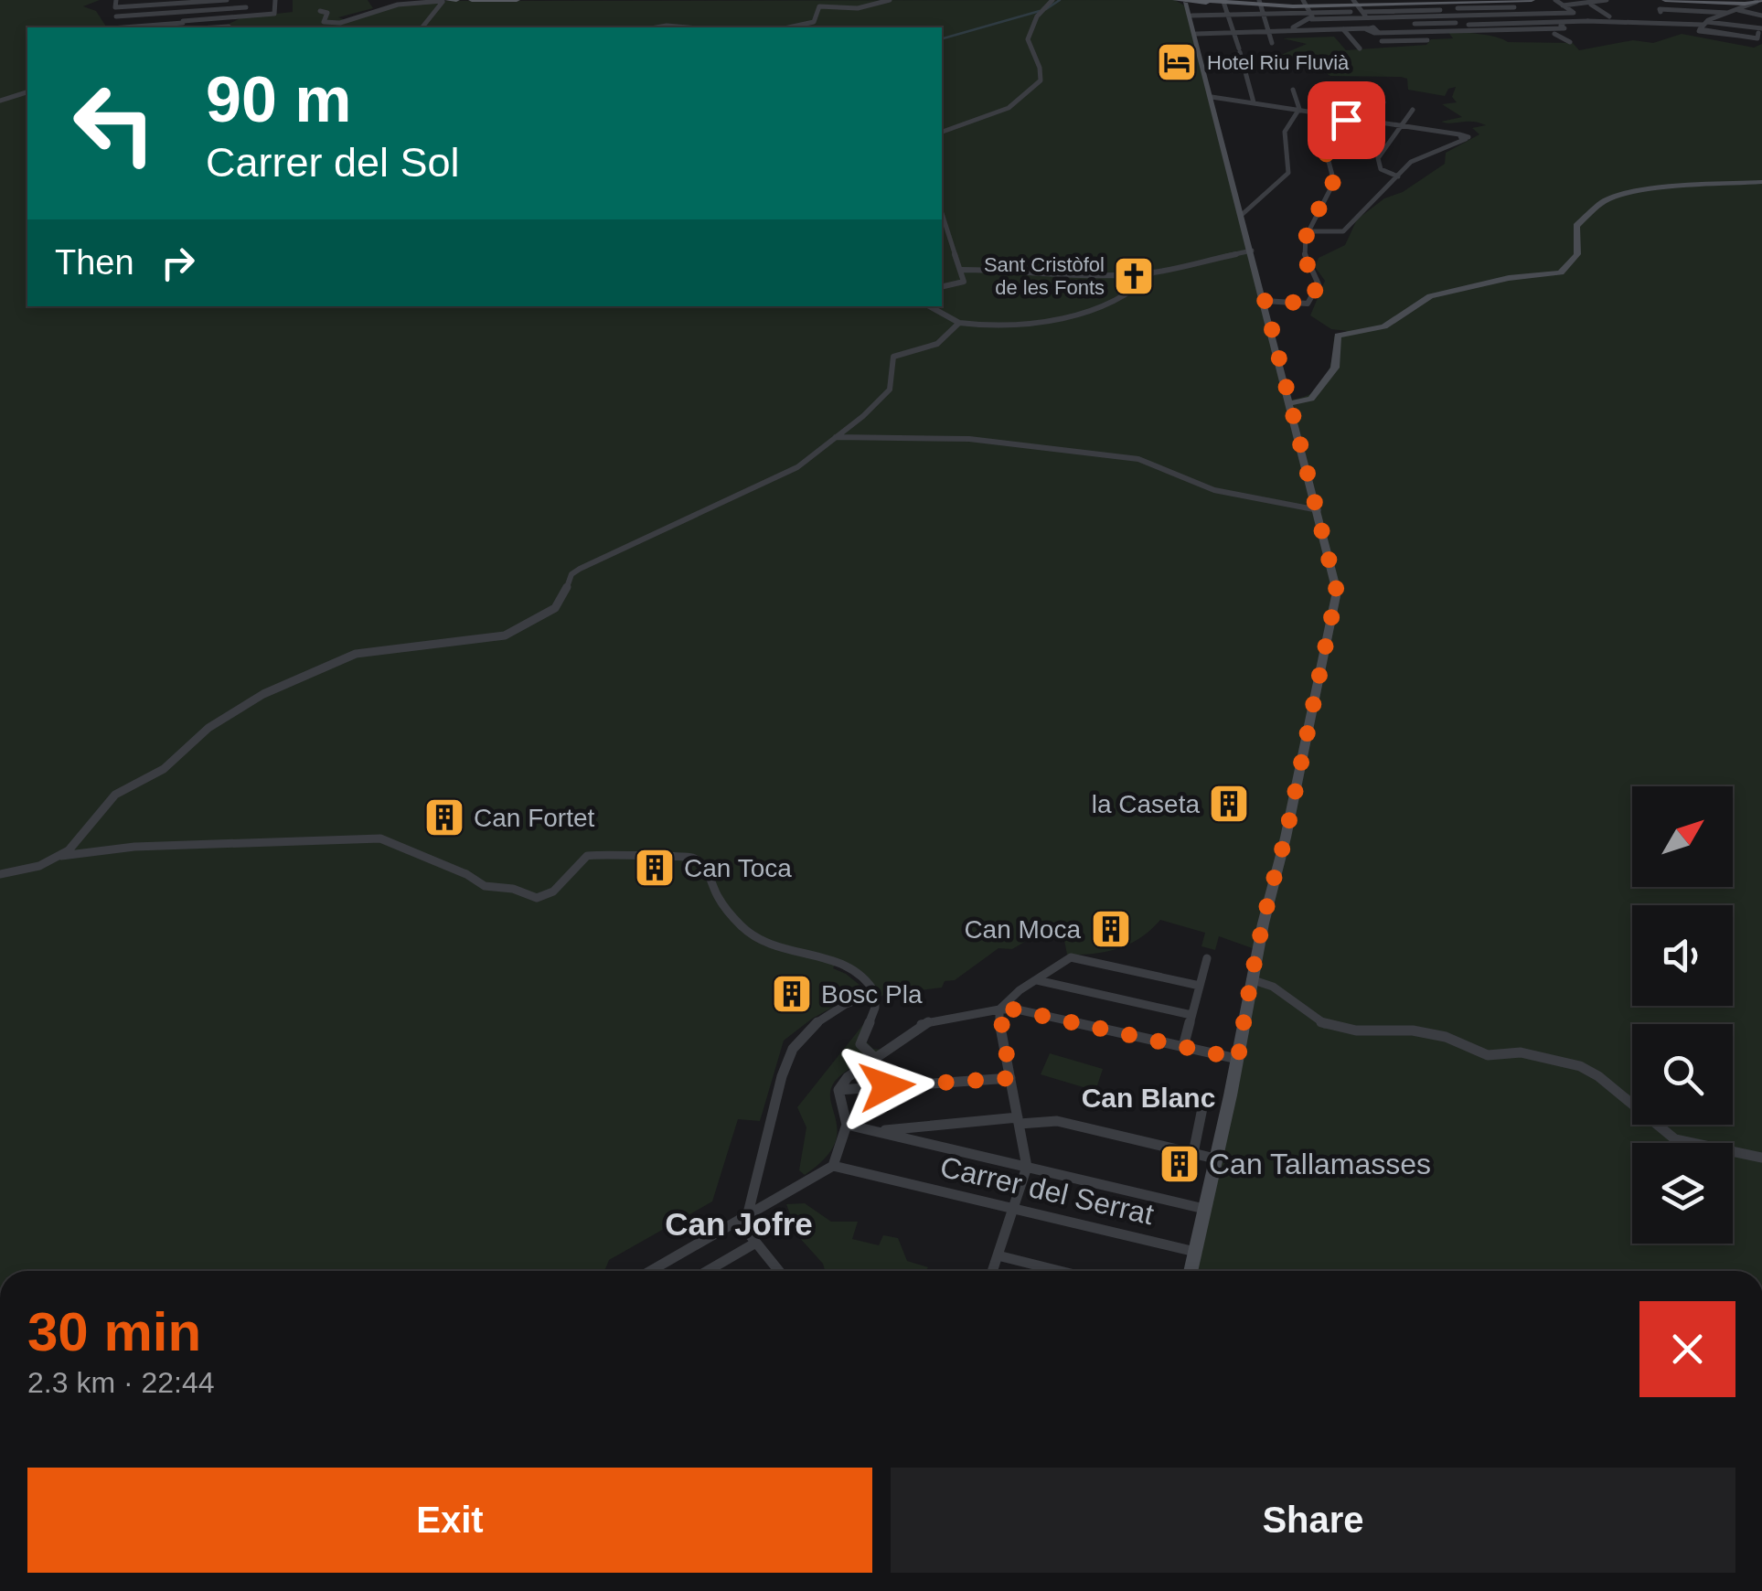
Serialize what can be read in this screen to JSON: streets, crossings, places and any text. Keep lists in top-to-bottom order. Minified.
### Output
{"streets":{"street":["Carrer del Serrat"]},"districts":["Can Blanc","Can Jofre"],"places":{"hotel":["Hotel Riu Fluvià"],"church":["Sant Cristòfol de les Fonts"],"building":["la Caseta","Can Fortet","Can Toca","Can Moca","Bosc Pla","Can Tallamasses"]},"north":"top right","page":{"turn":["90 m","Carrer del Sol"],"then":"Then","heading":["30 min","2.3 km · 22:44"],"buttons":["Exit","Share"]}}
